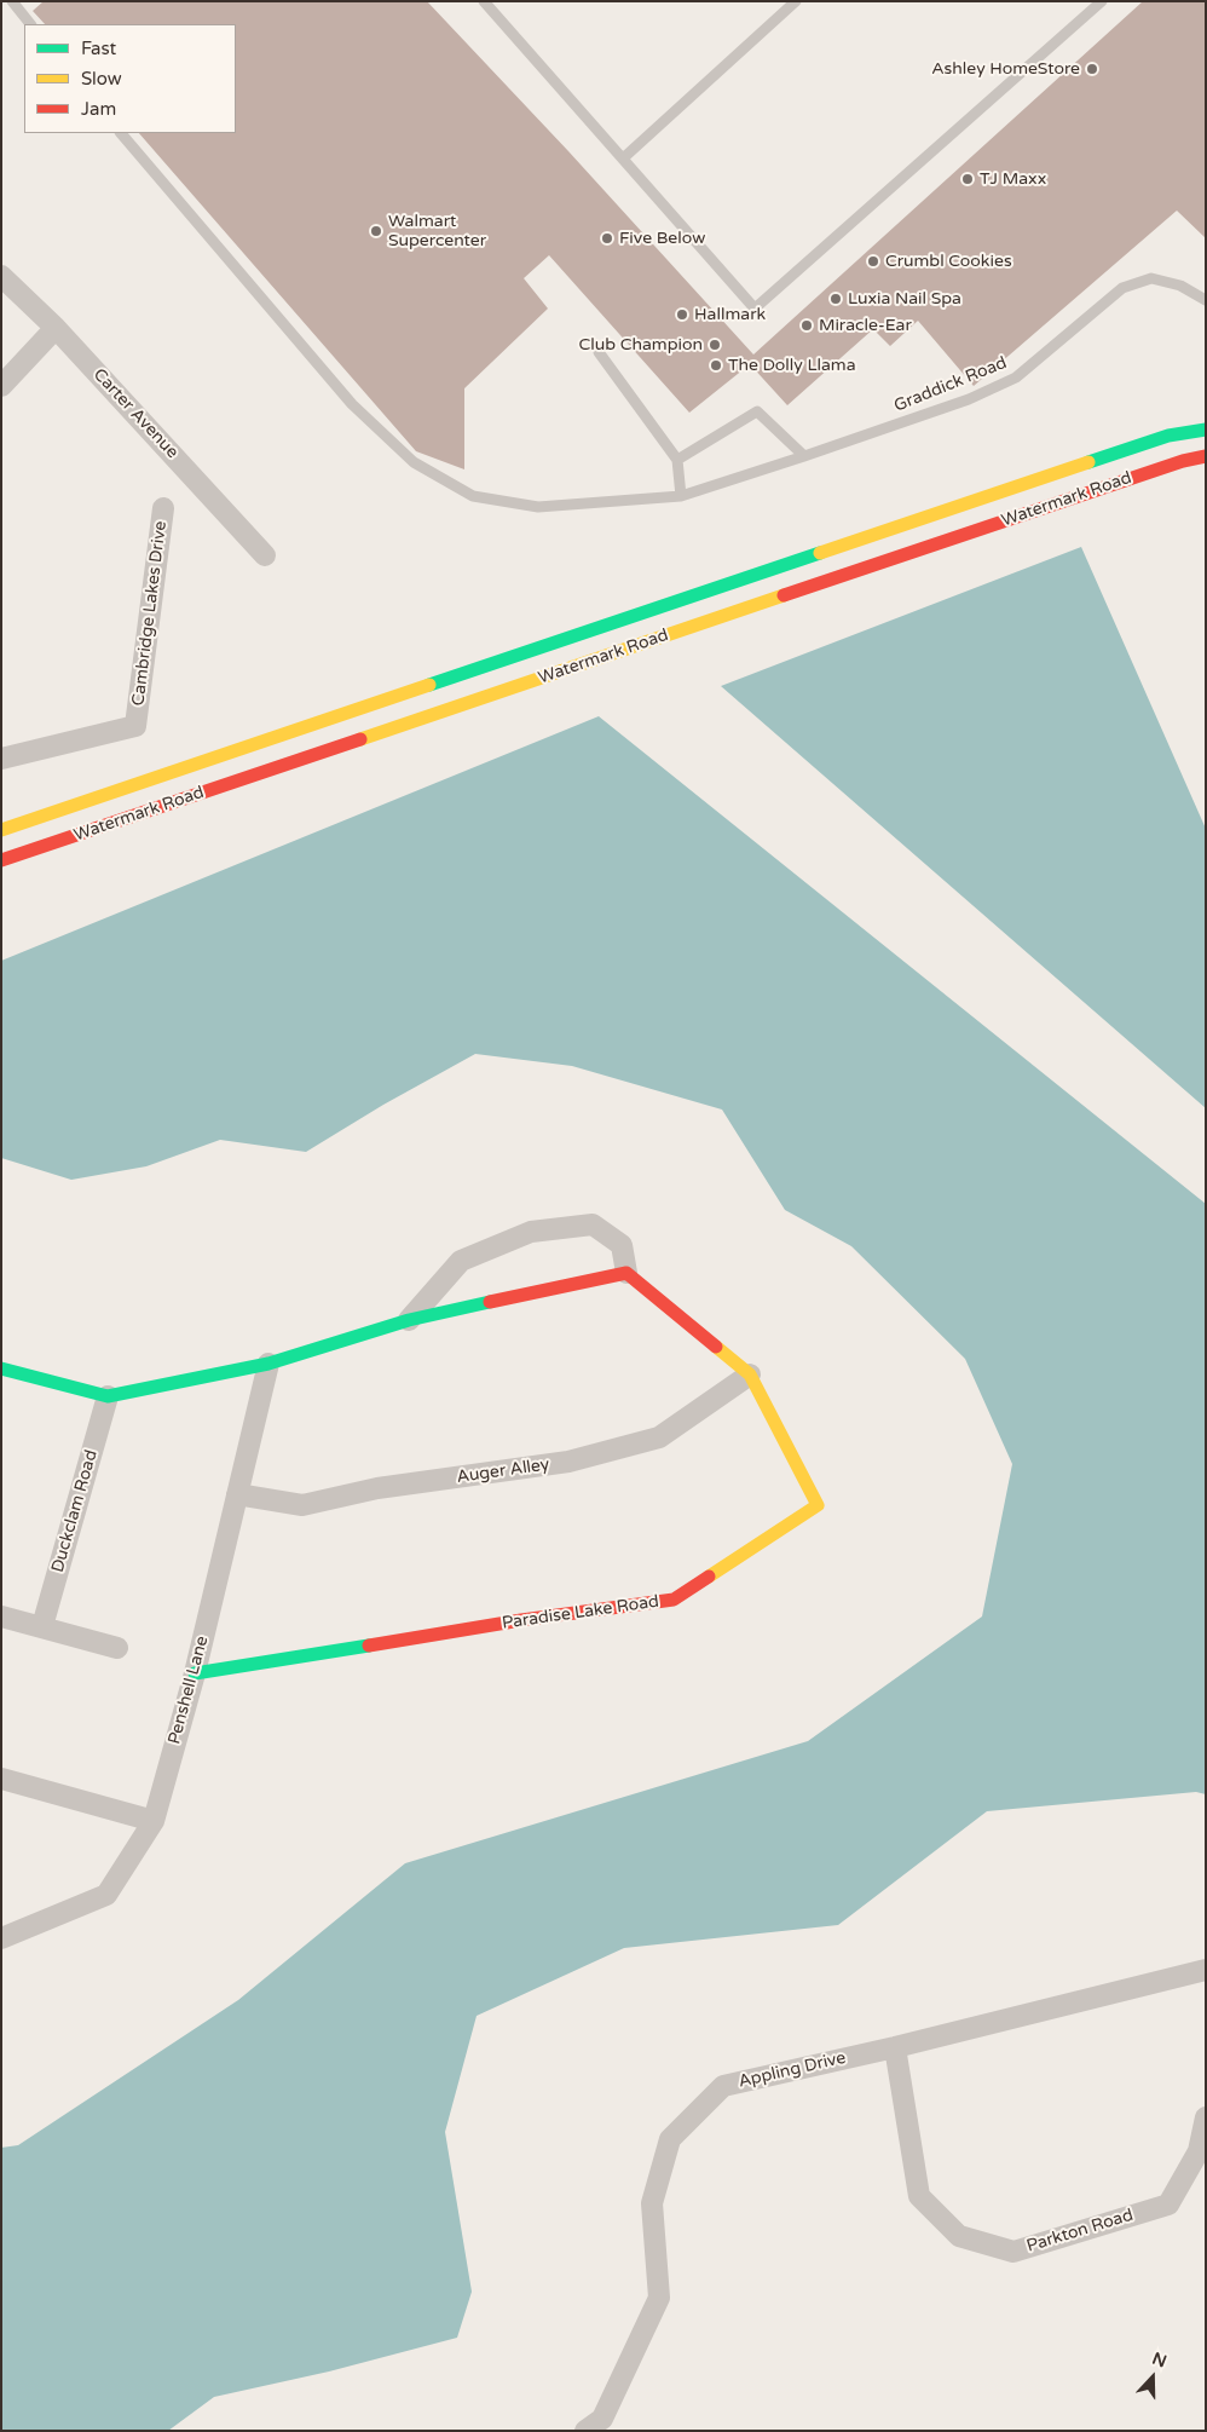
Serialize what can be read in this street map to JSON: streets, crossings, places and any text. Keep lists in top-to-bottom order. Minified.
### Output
{"streets":{"street":["Carter Avenue","Watermark Road","Cambridge Lakes Drive","Auger Alley","Duckclam Road","Paradise Lake Road","Penshell Lane","Appling Drive","Parkton Road"],"lane":["Graddick Road"]},"crossings":[["Auger Alley","Paradise Lake Road"],["Auger Alley","Penshell Lane"],["Paradise Lake Road","Penshell Lane"],["Appling Drive","Parkton Road"]],"places":["Ashley HomeStore","TJ Maxx","Walmart Supercenter","Five Below","Crumbl Cookies","Luxia Nail Spa","Hallmark","Miracle-Ear","Club Champion","The Dolly Llama"],"legend":["Fast","Slow","Jam"],"north":"top"}
